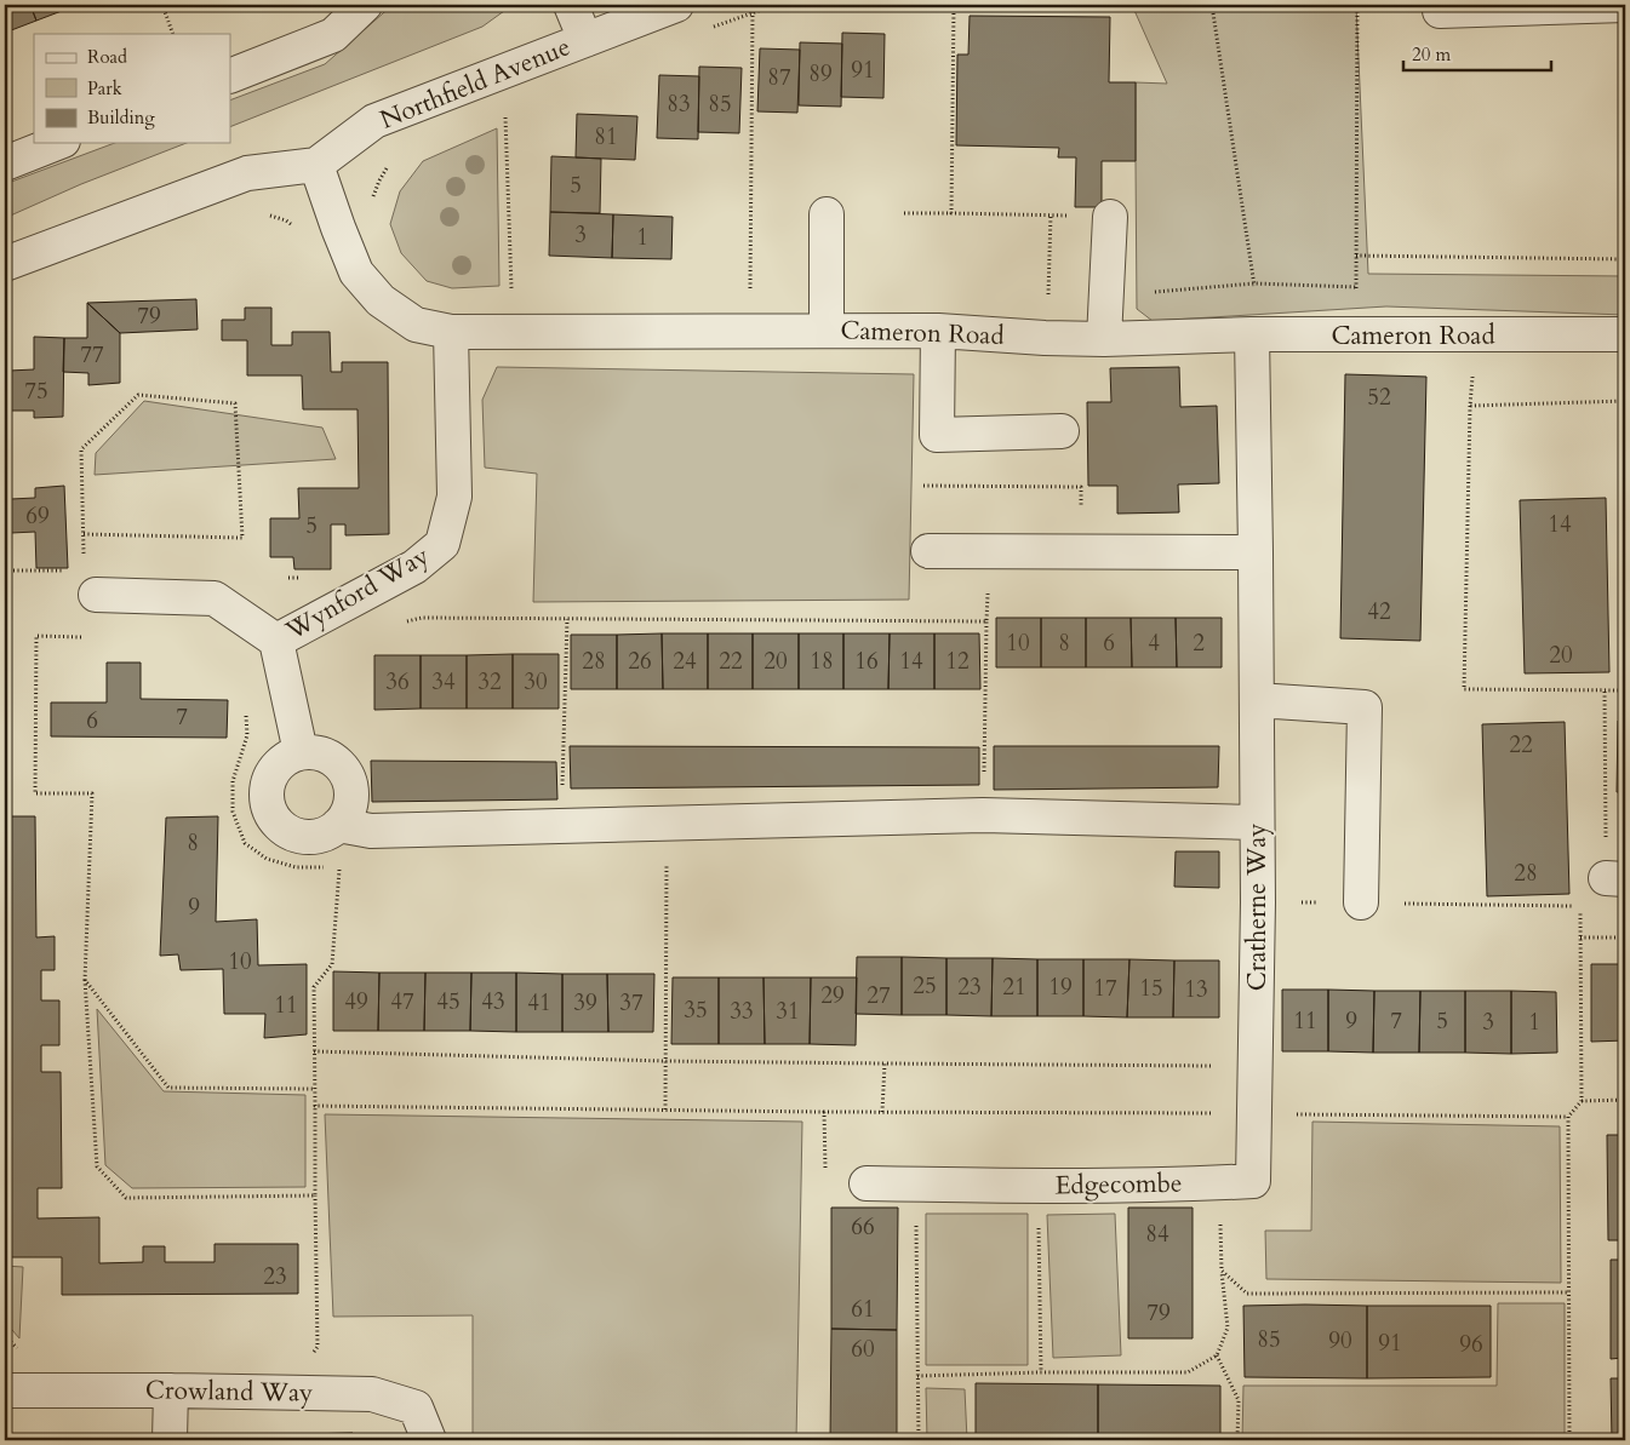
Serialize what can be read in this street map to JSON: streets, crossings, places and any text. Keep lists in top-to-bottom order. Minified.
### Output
{"streets":{"street":["Northfield Avenue","Cameron Road","Wynford Way","Cratherne Way","Edgecombe","Crowland Way"]},"crossings":[["Northfield Avenue","Cameron Road"],["Cameron Road","Wynford Way"],["Cameron Road","Cratherne Way"],["Cratherne Way","Edgecombe"]],"house_numbers":["91","89","87","83","85","81","5","3","1","79","77","75","52","69","14","5","42","10","8","6","4","2","20","28","26","24","22","20","18","16","14","12","36","34","32","30","7","6","22","8","28","9","10","25","23","21","19","17","15","13","29","27","49","47","45","43","41","39","37","11","35","33","31","11","9","7","5","3","1","66","84","23","61","79","85","90","91","96","60"],"legend":["Road","Park","Building"],"scale_bar":"20 m"}
